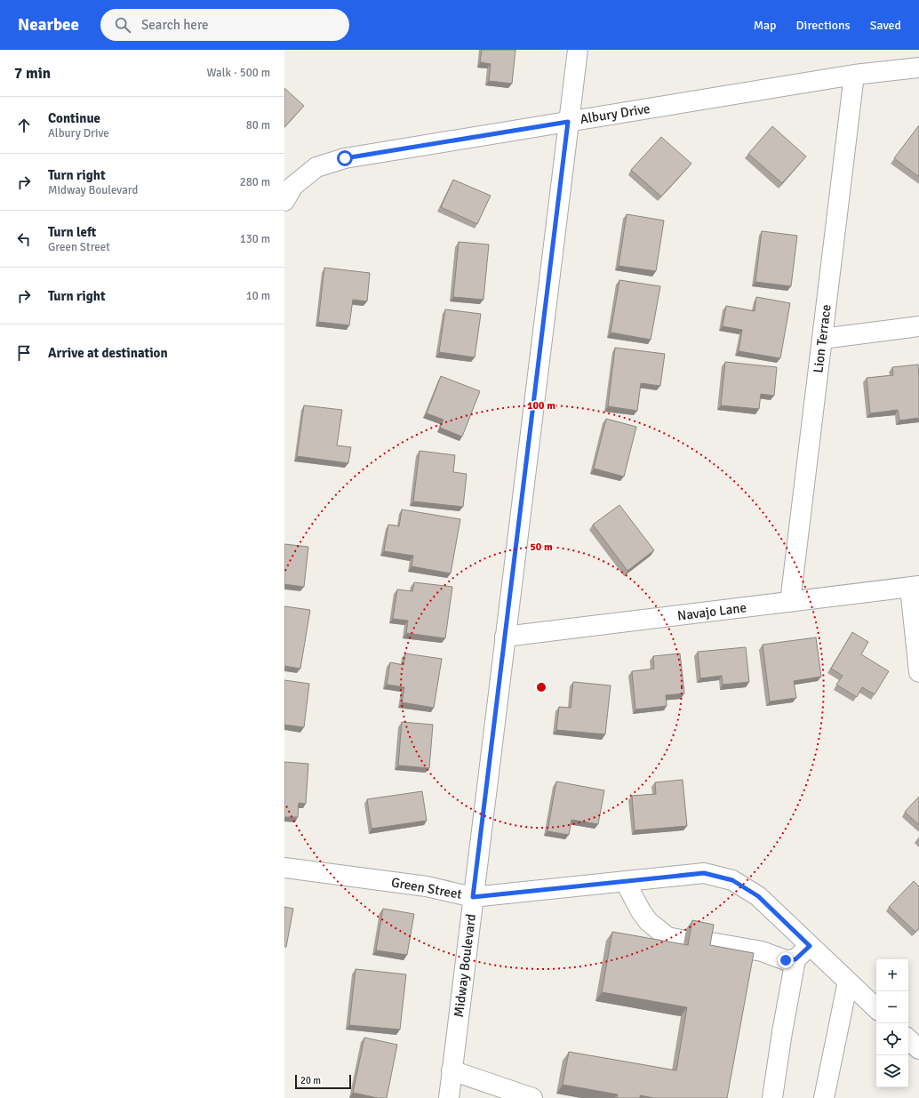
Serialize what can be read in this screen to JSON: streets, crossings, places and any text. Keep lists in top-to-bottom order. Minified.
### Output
{"streets":{"street":["Albury Drive","Lion Terrace","Navajo Lane","Green Street","Midway Boulevard"]},"crossings":[["Albury Drive","Lion Terrace"],["Albury Drive","Midway Boulevard"],["Lion Terrace","Navajo Lane"],["Navajo Lane","Midway Boulevard"],["Green Street","Midway Boulevard"]],"scale_bar":"20 m","page":{"header":"Nearbee","search":"Search here","nav":["Map","Directions","Saved"],"heading":["7 min","Walk · 500 m"],"list":[["Continue","Albury Drive","80 m"],["Turn right","Midway Boulevard","280 m"],["Turn left","Green Street","130 m"],["Turn right","10 m"],"Arrive at destination"],"map_buttons":["+","−"],"scale":"20 m"},"rings":["100 m","50 m"]}
